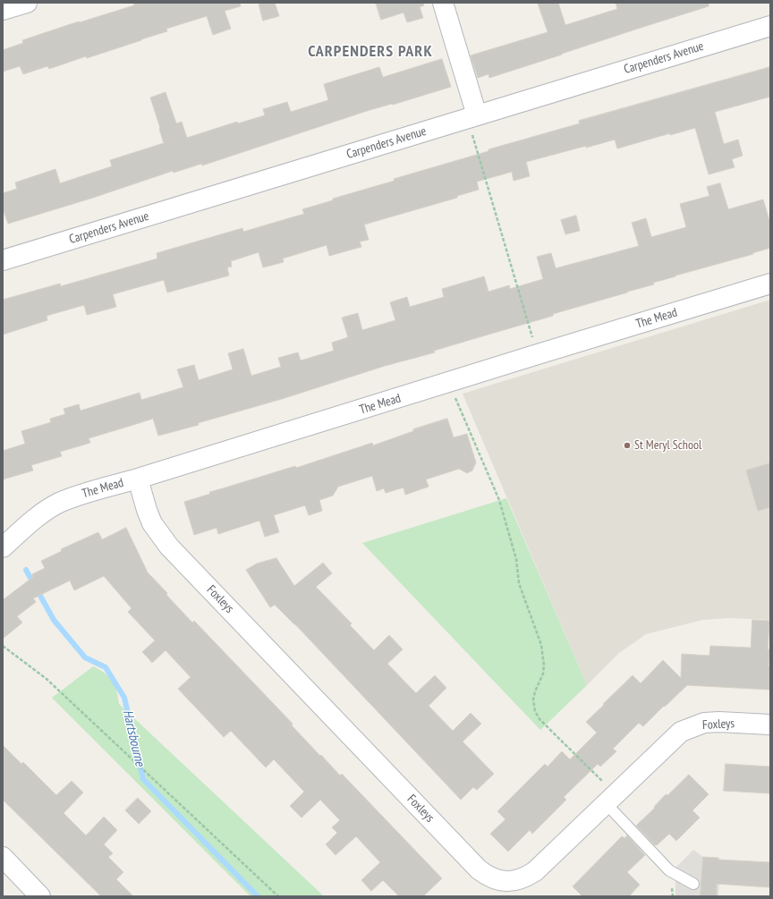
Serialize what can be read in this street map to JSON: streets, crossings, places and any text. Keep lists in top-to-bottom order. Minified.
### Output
{"streets":{"street":["Carpenders Avenue","The Mead","Foxleys"]},"crossings":[["The Mead","Foxleys"]],"districts":["CARPENDERS PARK"],"water":["Hartsbourne"],"places":["St Meryl School"]}
